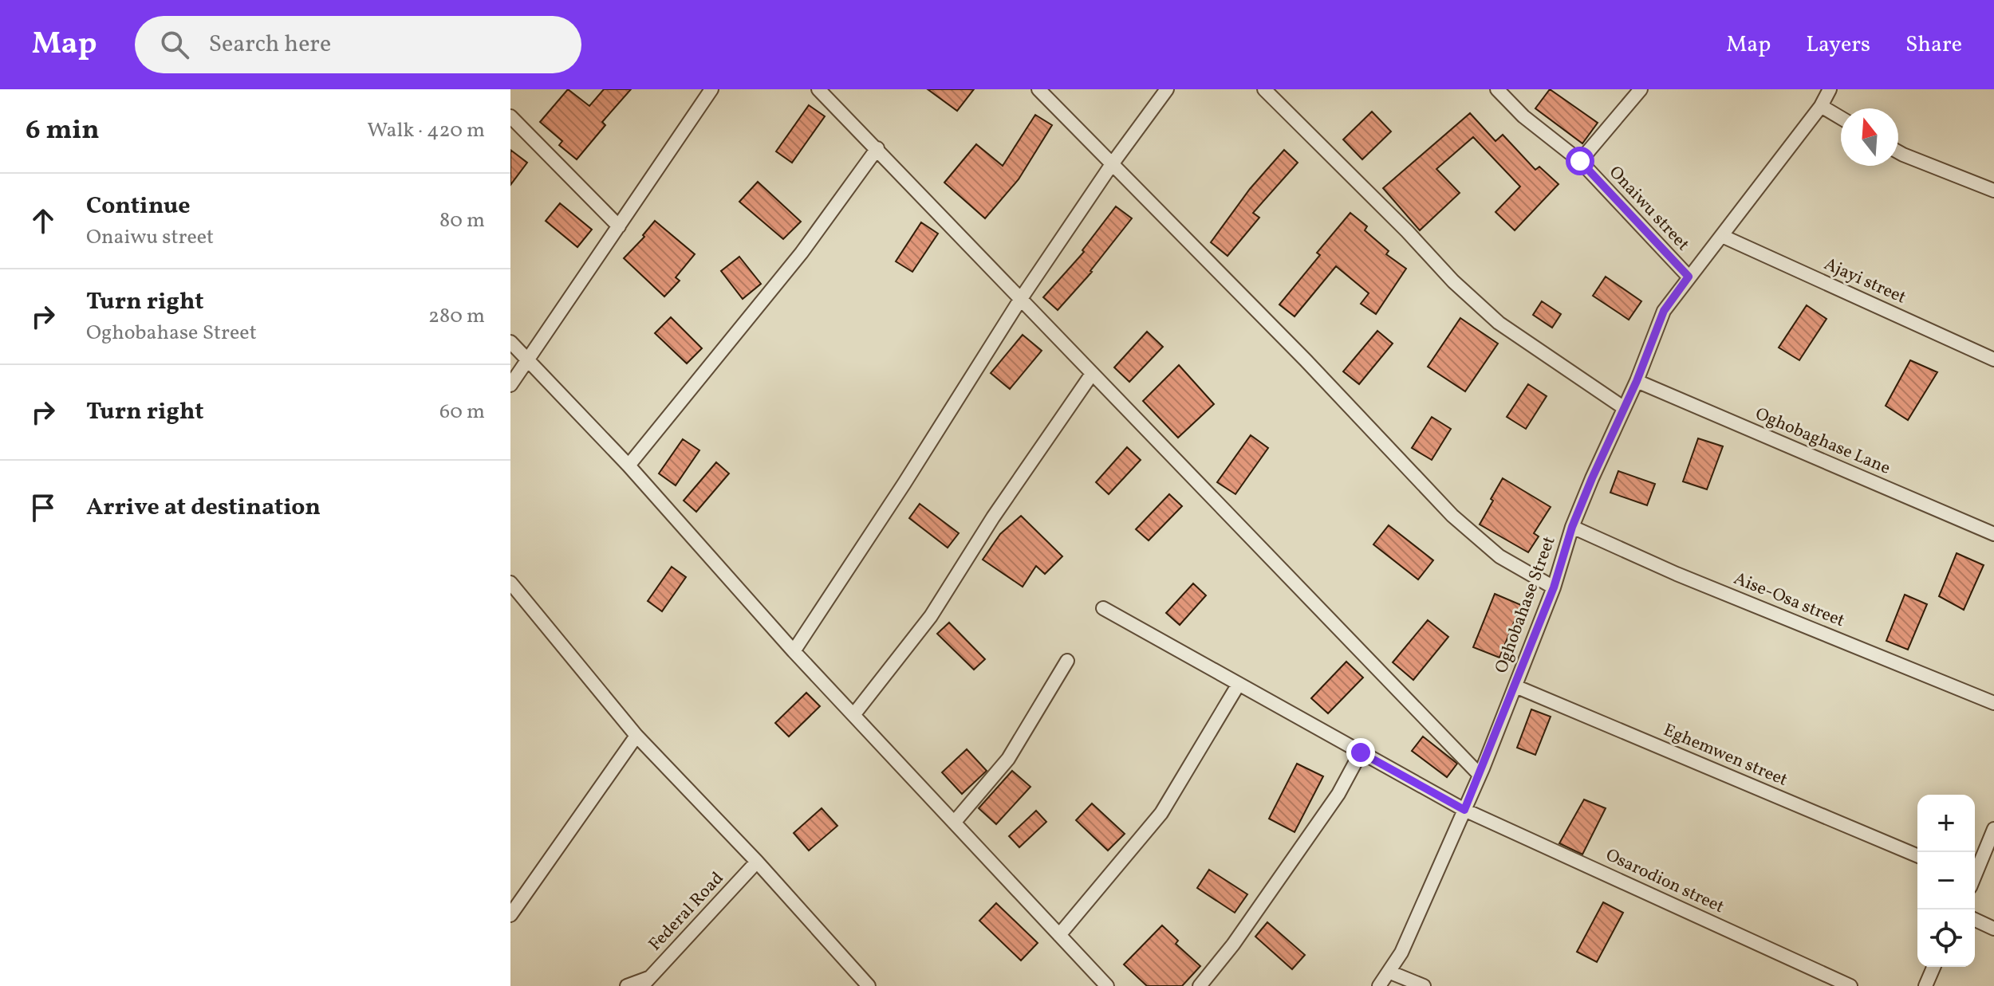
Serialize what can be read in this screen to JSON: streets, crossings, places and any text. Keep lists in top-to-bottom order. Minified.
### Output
{"streets":{"street":["Onaiwu street","Ajayi street","Oghobaghase Lane","Aise-Osa street","Oghobahase Street","Eghemwen street","Osarodion street","Federal Road"]},"crossings":[["Onaiwu street","Oghobahase Street"],["Ajayi street","Oghobahase Street"],["Oghobaghase Lane","Oghobahase Street"],["Aise-Osa street","Oghobahase Street"],["Oghobahase Street","Eghemwen street"],["Oghobahase Street","Osarodion street"]],"north":"top","page":{"header":"Map","search":"Search here","nav":["Map","Layers","Share"],"heading":["6 min","Walk · 420 m"],"list":[["Continue","Onaiwu street","80 m"],["Turn right","Oghobahase Street","280 m"],["Turn right","60 m"],"Arrive at destination"],"map_buttons":["+","−"]}}
